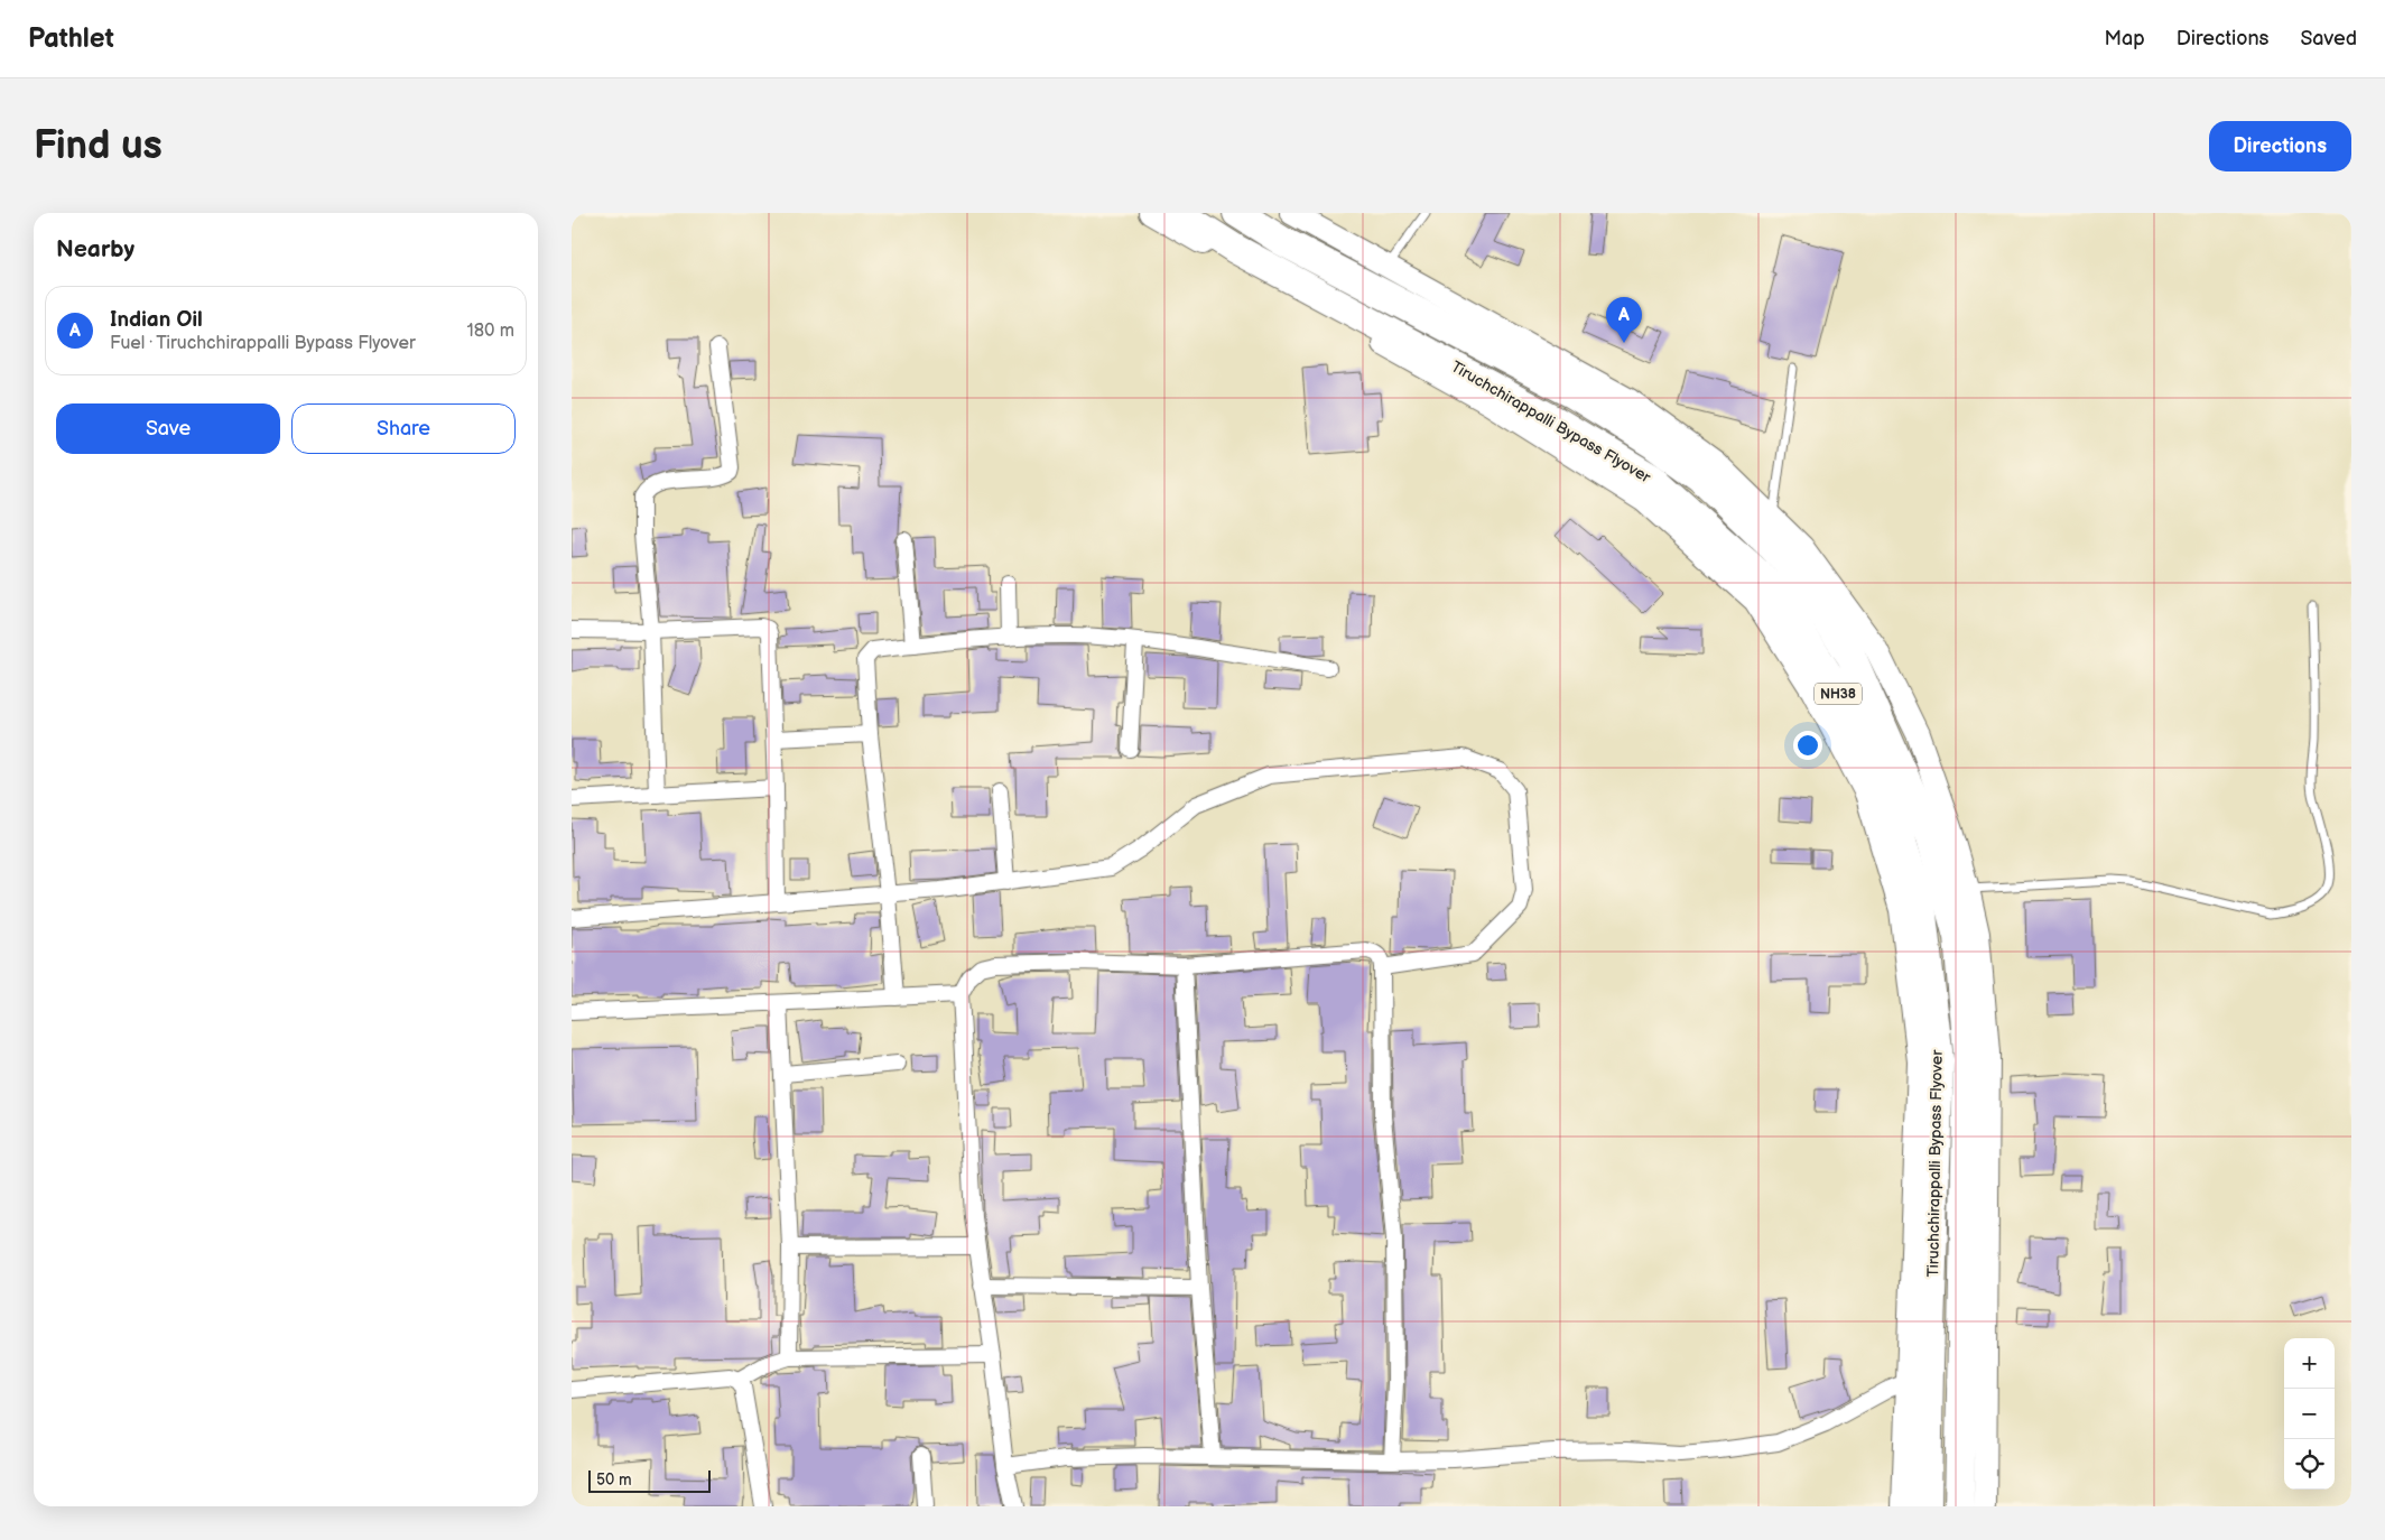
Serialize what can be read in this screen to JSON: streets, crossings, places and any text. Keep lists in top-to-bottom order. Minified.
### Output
{"streets":{"highway":["Tiruchchirappalli Bypass Flyover","NH38"]},"scale_bar":"50 m","page":{"header":"Pathlet","nav":["Map","Directions","Saved"],"buttons":["Directions",["Save","Share"]],"title":"Find us","heading":"Nearby","list":[{"mark":"A","name":"Indian Oil","note":"Fuel · Tiruchchirappalli Bypass Flyover","value":"180 m"}],"pins":"A","map_buttons":["+","−"],"scale":"50 m"}}
